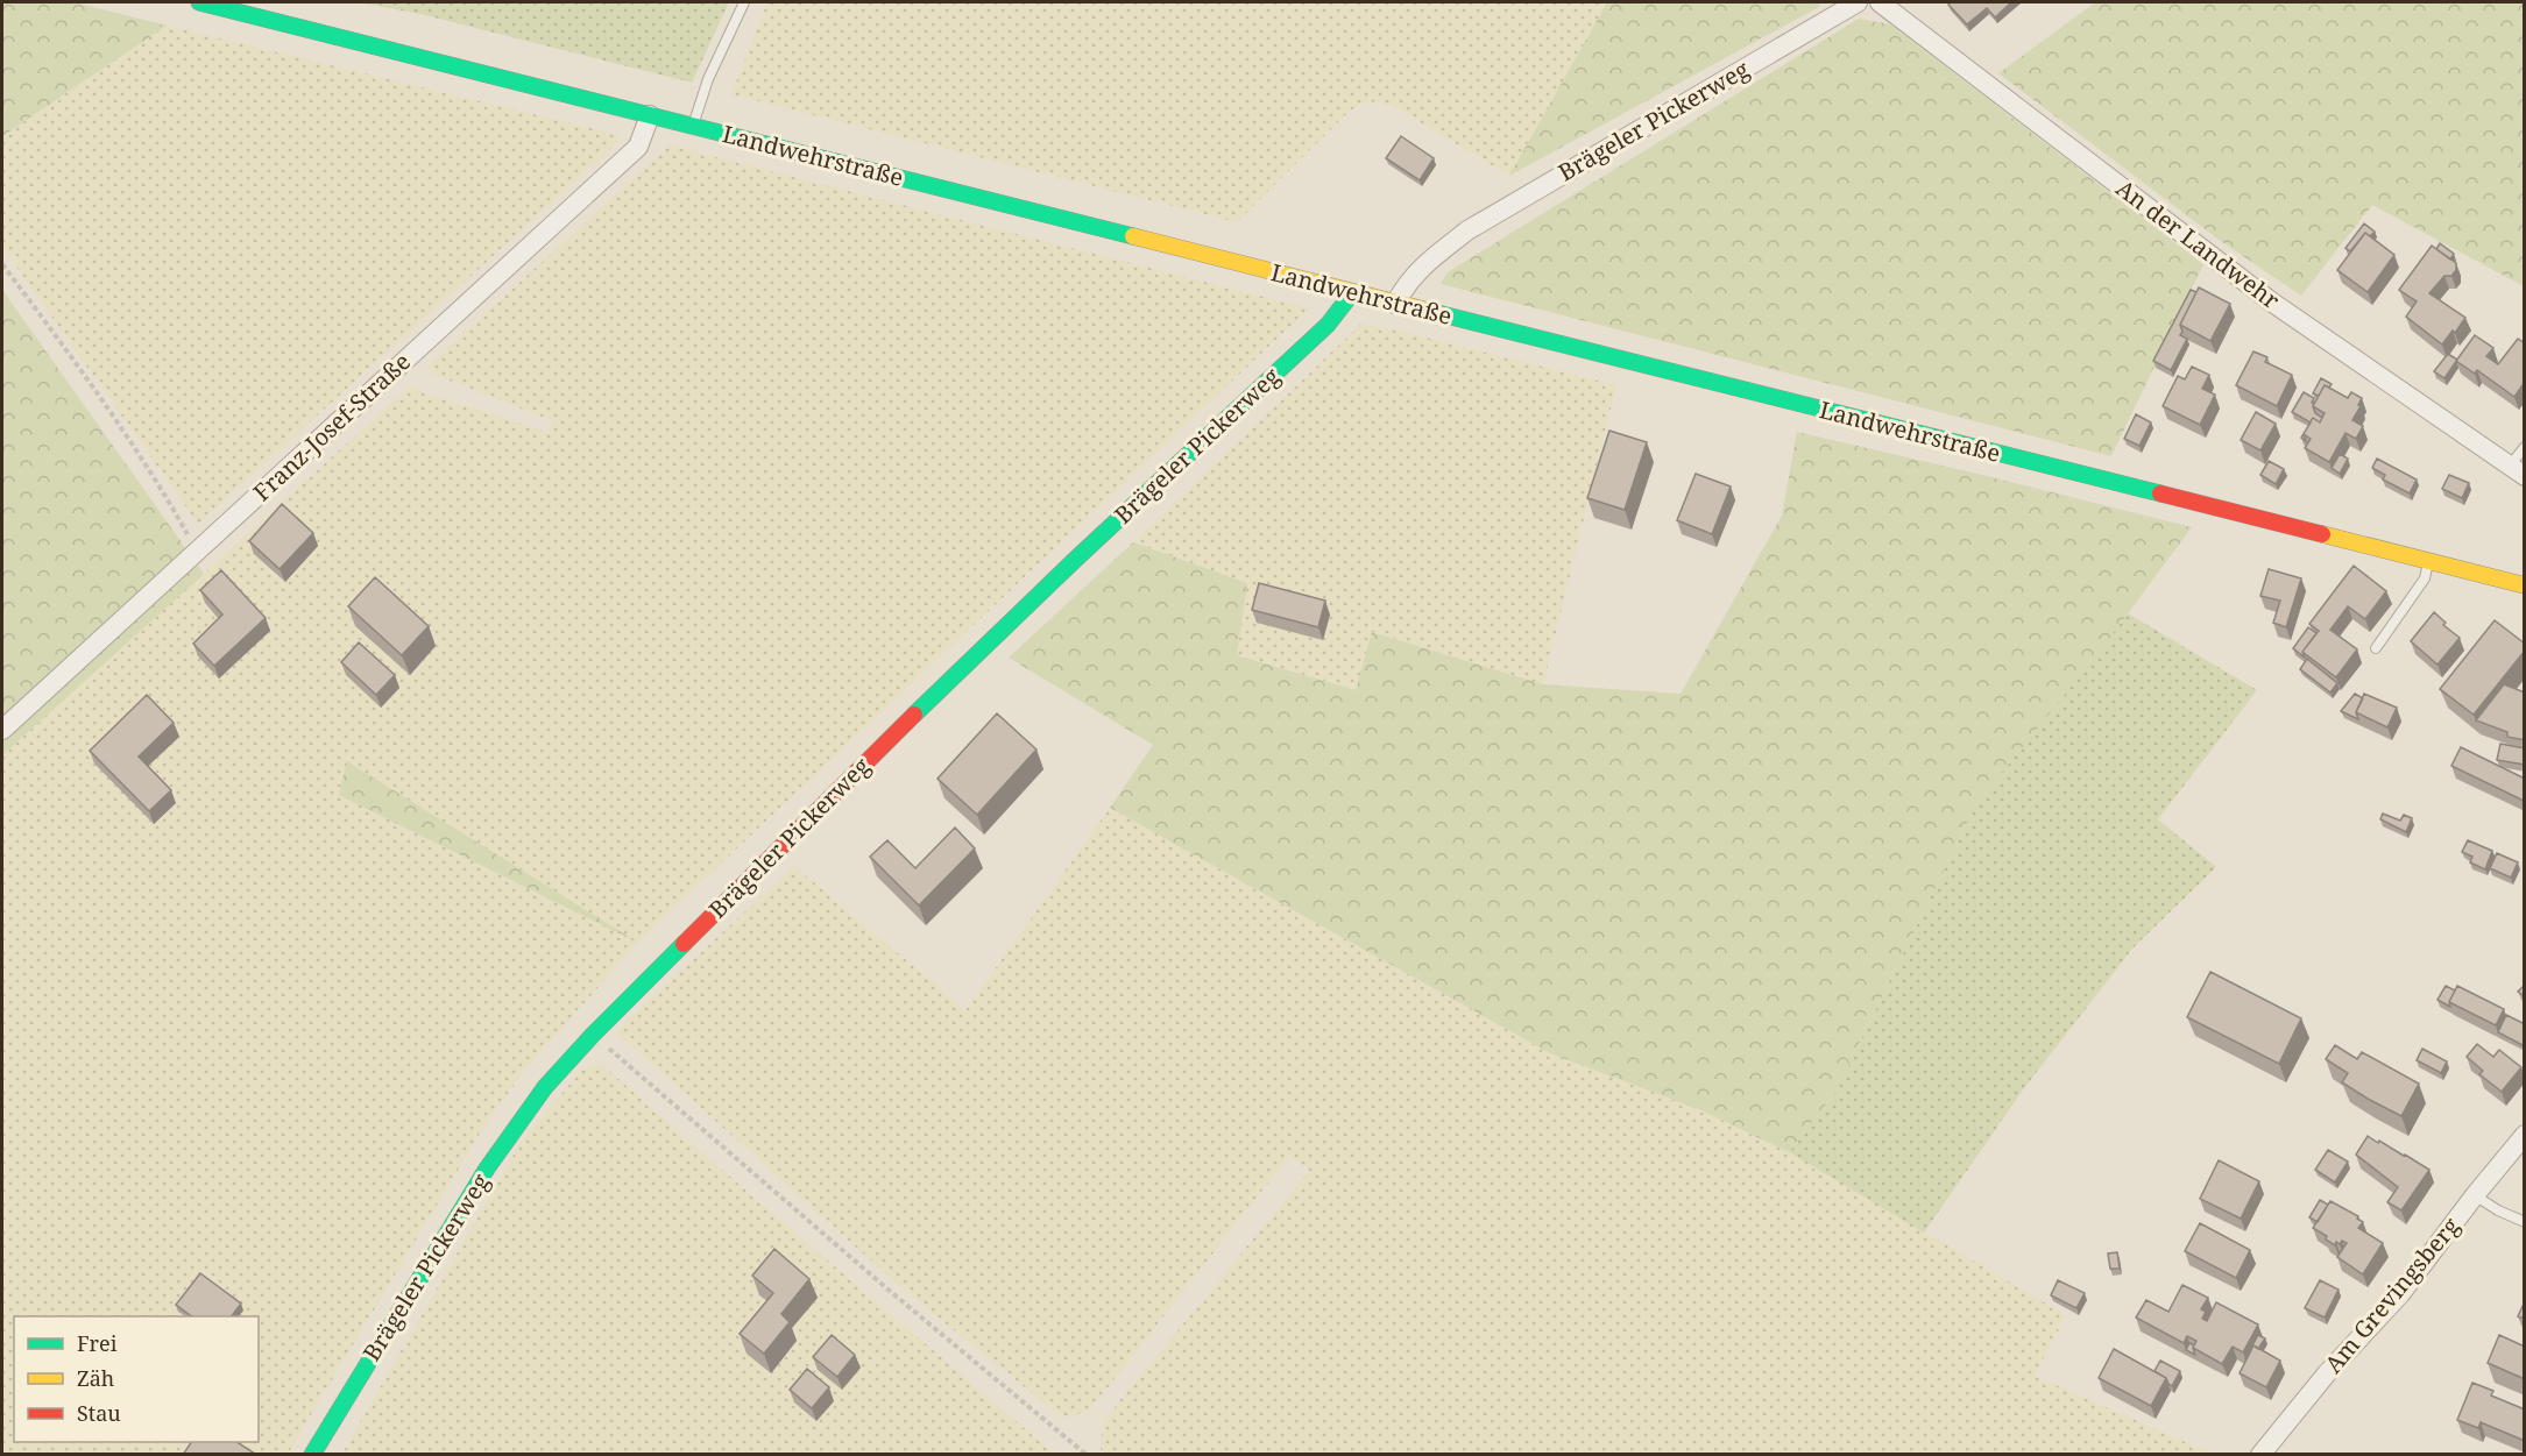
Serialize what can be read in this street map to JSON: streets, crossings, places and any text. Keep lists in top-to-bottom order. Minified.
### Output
{"streets":{"street":["Brägeler Pickerweg","Landwehrstraße","An der Landwehr","Franz-Josef-Straße","Am Grevingsberg"]},"crossings":[["Brägeler Pickerweg","Landwehrstraße"],["Landwehrstraße","Franz-Josef-Straße"]],"legend":["Frei","Zäh","Stau"]}
